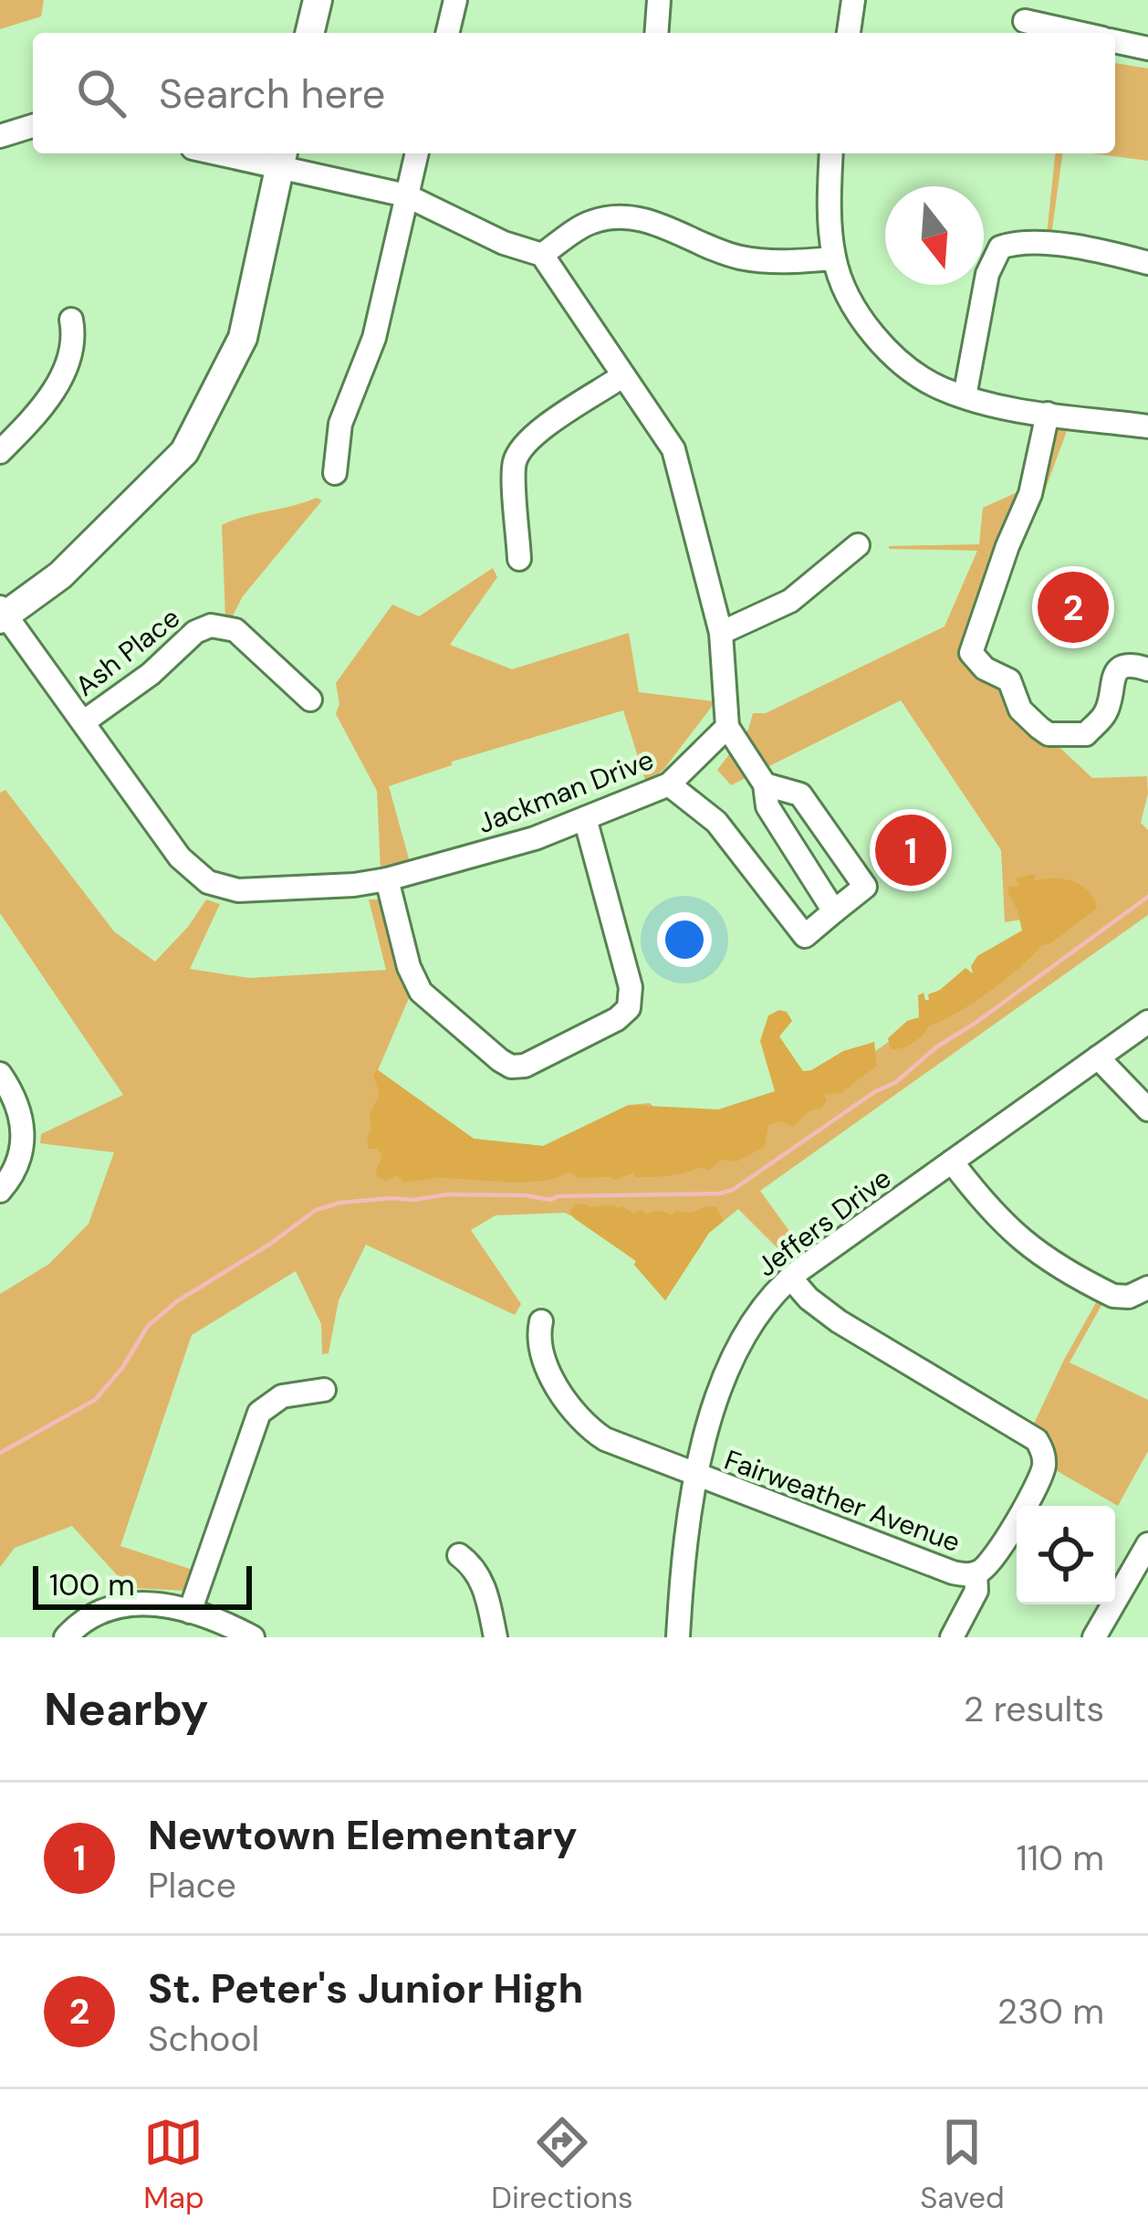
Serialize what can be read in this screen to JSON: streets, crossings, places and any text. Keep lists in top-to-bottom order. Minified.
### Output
{"streets":{"street":["Ash Place","Jackman Drive","Jeffers Drive","Fairweather Avenue"]},"crossings":[["Ash Place","Jackman Drive"],["Jeffers Drive","Fairweather Avenue"]],"scale_bar":"100 m","north":"bottom","page":{"search":"Search here","pins":["2","1"],"scale":"100 m","heading":["Nearby","2 results"],"list":[{"mark":"1","name":"Newtown Elementary","note":"Place","value":"110 m"},{"mark":"2","name":"St. Peter's Junior High","note":"School","value":"230 m"}],"nav":["Map","Directions","Saved"]}}
